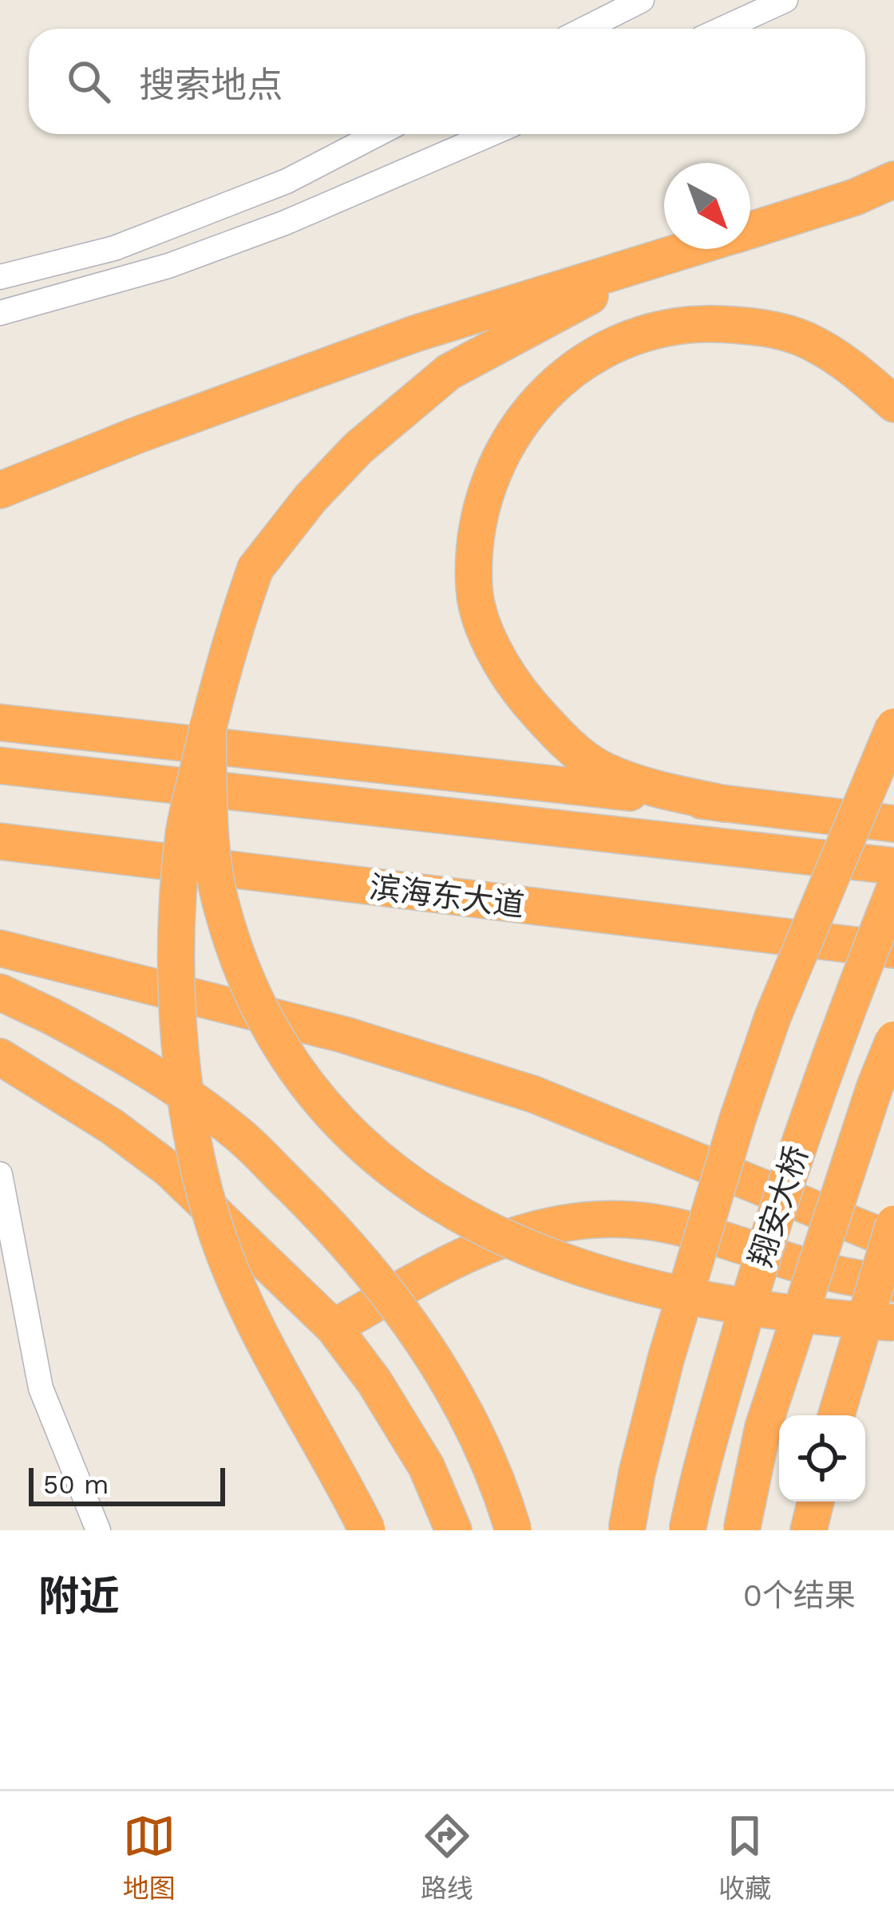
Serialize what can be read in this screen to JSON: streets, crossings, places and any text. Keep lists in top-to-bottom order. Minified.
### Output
{"streets":{"highway":["滨海东大道","翔安大桥"]},"scale_bar":"50 m","north":"bottom right","page":{"search":"搜索地点","scale":"50 m","heading":["附近","0个结果"],"nav":["地图","路线","收藏"]}}
